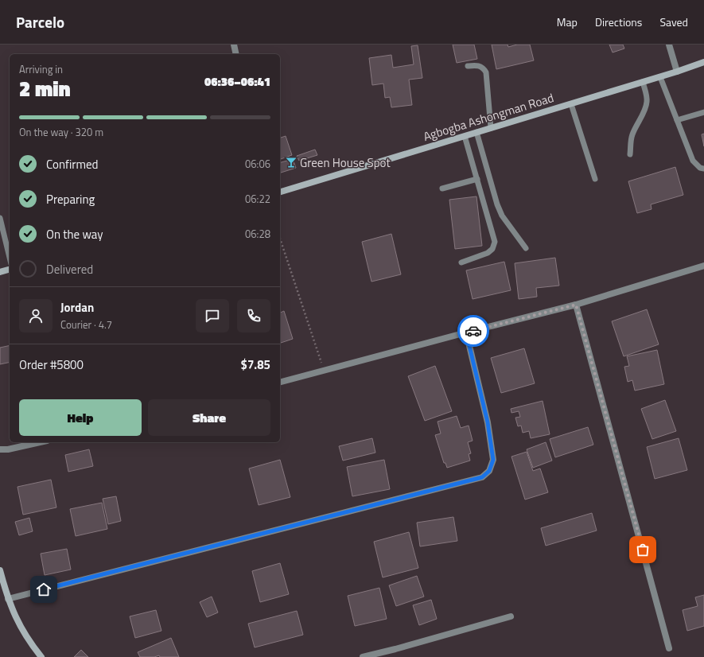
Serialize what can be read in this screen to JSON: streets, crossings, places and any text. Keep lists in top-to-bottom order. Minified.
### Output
{"streets":{"street":["Agbogba Ashongman Road"]},"places":{"bar":["Green House Spot"]},"page":{"header":"Parcelo","nav":["Map","Directions","Saved"],"heading":["2 min","Arriving in","06:36–06:41"],"panel":["Jordan","Courier · 4.7","Order #5800","$7.85"],"bar":"On the way · 320 m","list":[["Confirmed","06:06"],["Preparing","06:22"],["On the way","06:28"],"Delivered"],"buttons":["Help","Share"]}}
